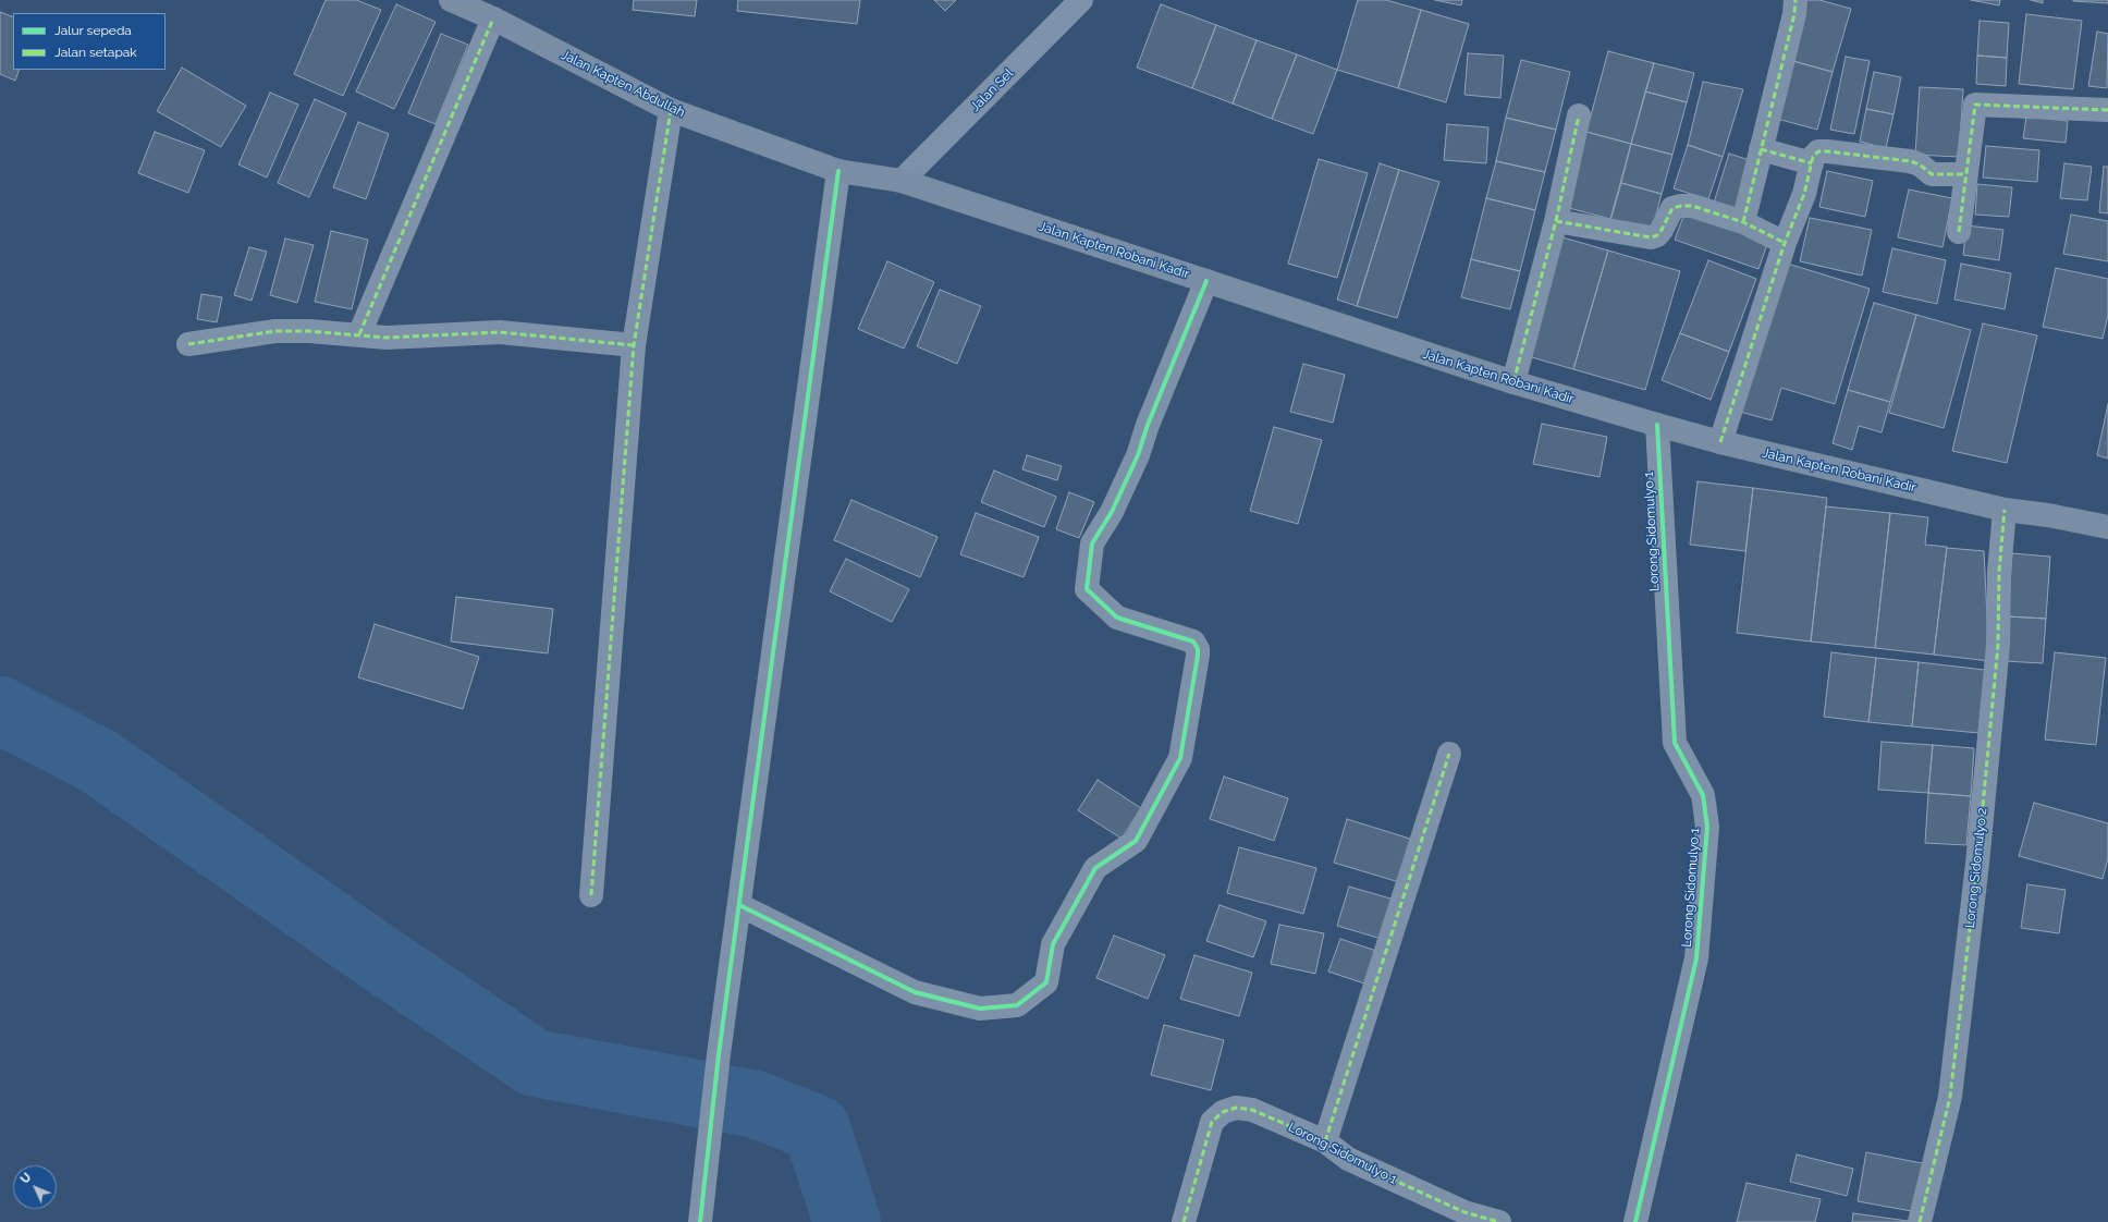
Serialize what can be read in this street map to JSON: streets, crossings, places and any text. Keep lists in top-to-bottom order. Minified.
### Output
{"streets":{"main road":["Jalan Kapten Abdullah","Jalan Kapten Robani Kadir"],"street":["Jalan Sel","Lorong Sidomulyo 1","Lorong Sidomulyo 2"]},"crossings":[["Jalan Kapten Abdullah","Jalan Sel"],["Jalan Kapten Abdullah","Jalan Kapten Robani Kadir"],["Jalan Sel","Jalan Kapten Robani Kadir"],["Jalan Kapten Robani Kadir","Lorong Sidomulyo 1"],["Jalan Kapten Robani Kadir","Lorong Sidomulyo 2"]],"legend":["Jalur sepeda","Jalan setapak"],"north":"top left"}
